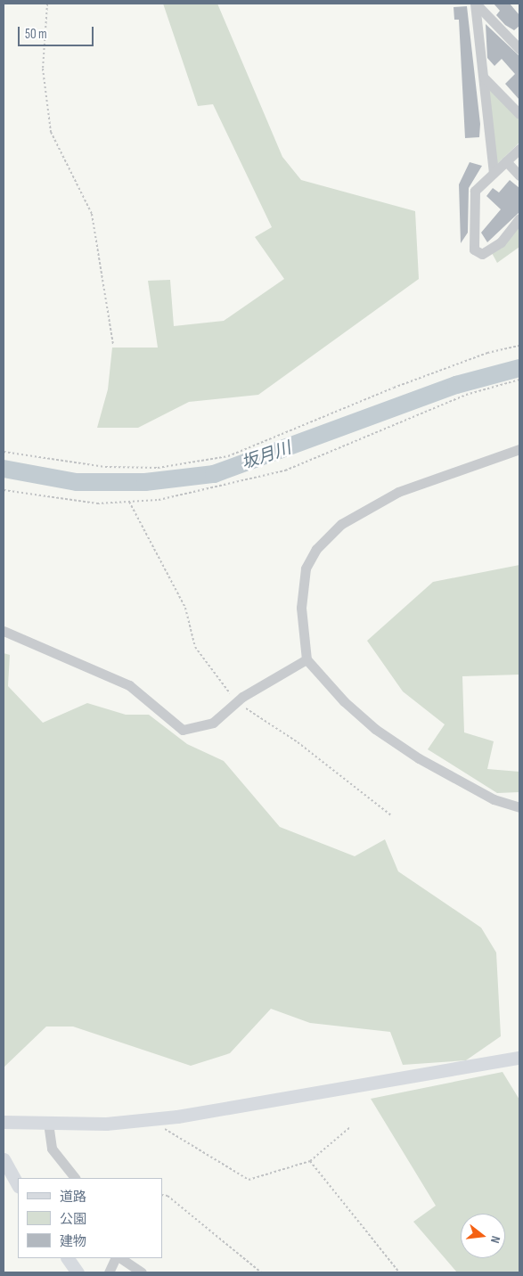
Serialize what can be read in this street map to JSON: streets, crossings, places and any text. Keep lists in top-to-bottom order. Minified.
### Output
{"water":["坂月川"],"legend":["道路","公園","建物"],"scale_bar":"50 m","north":"right"}
